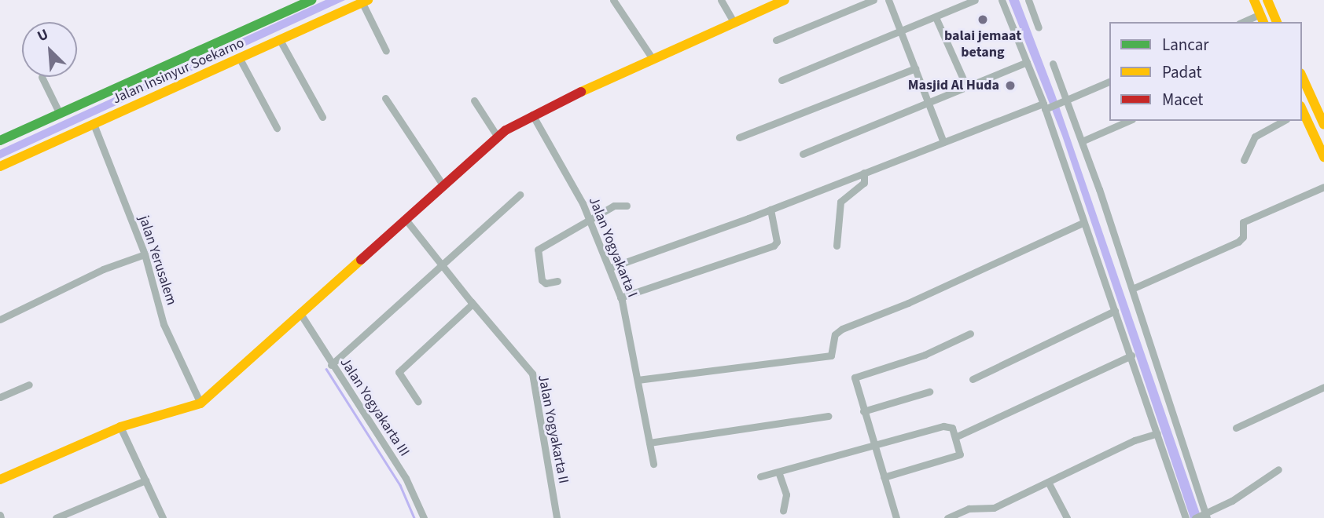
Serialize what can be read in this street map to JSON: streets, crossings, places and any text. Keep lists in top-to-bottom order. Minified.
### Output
{"streets":{"main road":["Jalan Insinyur Soekarno"],"street":["Jalan Yogyakarta I","jalan Yerusalem","Jalan Yogyakarta III","Jalan Yogyakarta II"]},"crossings":[["Jalan Insinyur Soekarno","jalan Yerusalem"]],"places":["balai jemaat betang","Masjid Al Huda"],"legend":["Lancar","Padat","Macet"],"north":"top left"}
